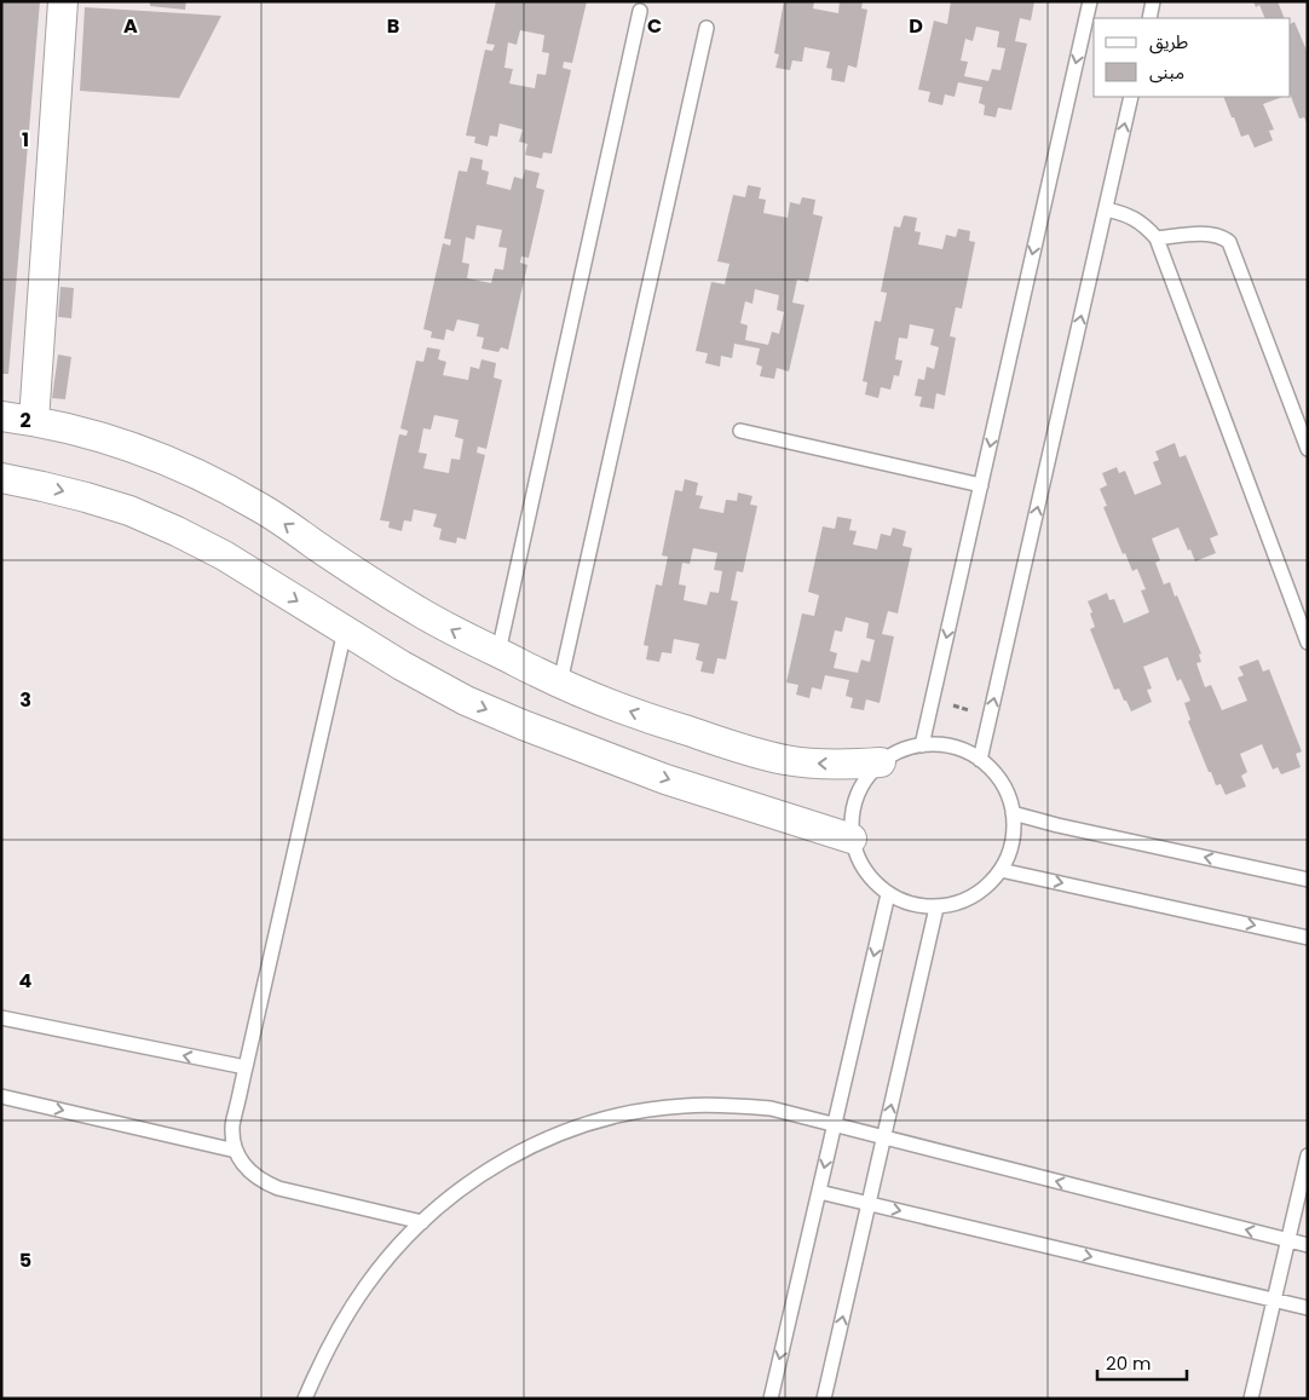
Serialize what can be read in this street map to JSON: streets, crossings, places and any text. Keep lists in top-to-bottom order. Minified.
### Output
{"legend":["طريق","مبنى"],"scale_bar":"20 m","grid":{"columns":["A","B","C","D"],"rows":["1","2","3","4","5"]}}
